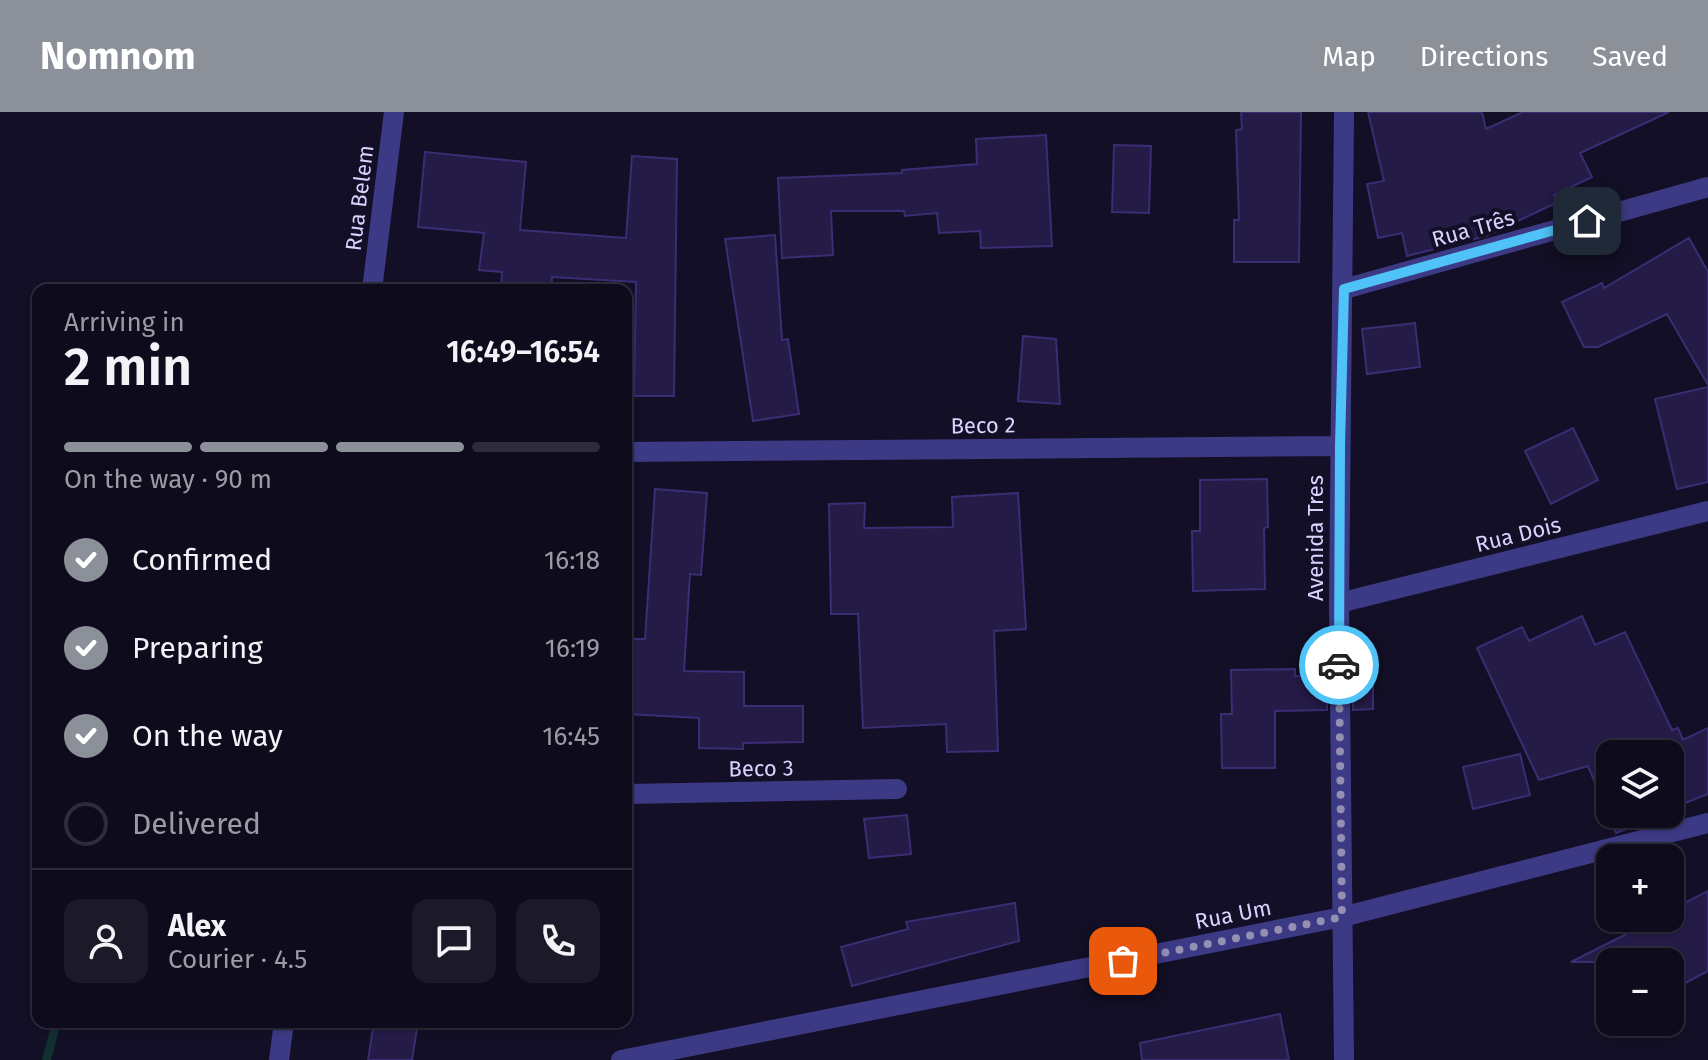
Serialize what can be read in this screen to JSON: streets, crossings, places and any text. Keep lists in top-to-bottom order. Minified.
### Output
{"streets":{"street":["Rua Belem","Rua Três","Beco 2","Rua Dois","Avenida Tres","Beco 3","Rua Um"]},"crossings":[["Rua Três","Avenida Tres"],["Beco 2","Avenida Tres"],["Rua Dois","Avenida Tres"],["Avenida Tres","Rua Um"]],"page":{"header":"Nomnom","nav":["Map","Directions","Saved"],"heading":["2 min","Arriving in","16:49–16:54"],"panel":["Alex","Courier · 4.5"],"bar":"On the way · 90 m","list":[["Confirmed","16:18"],["Preparing","16:19"],["On the way","16:45"],"Delivered"],"map_buttons":["+","−"]}}
